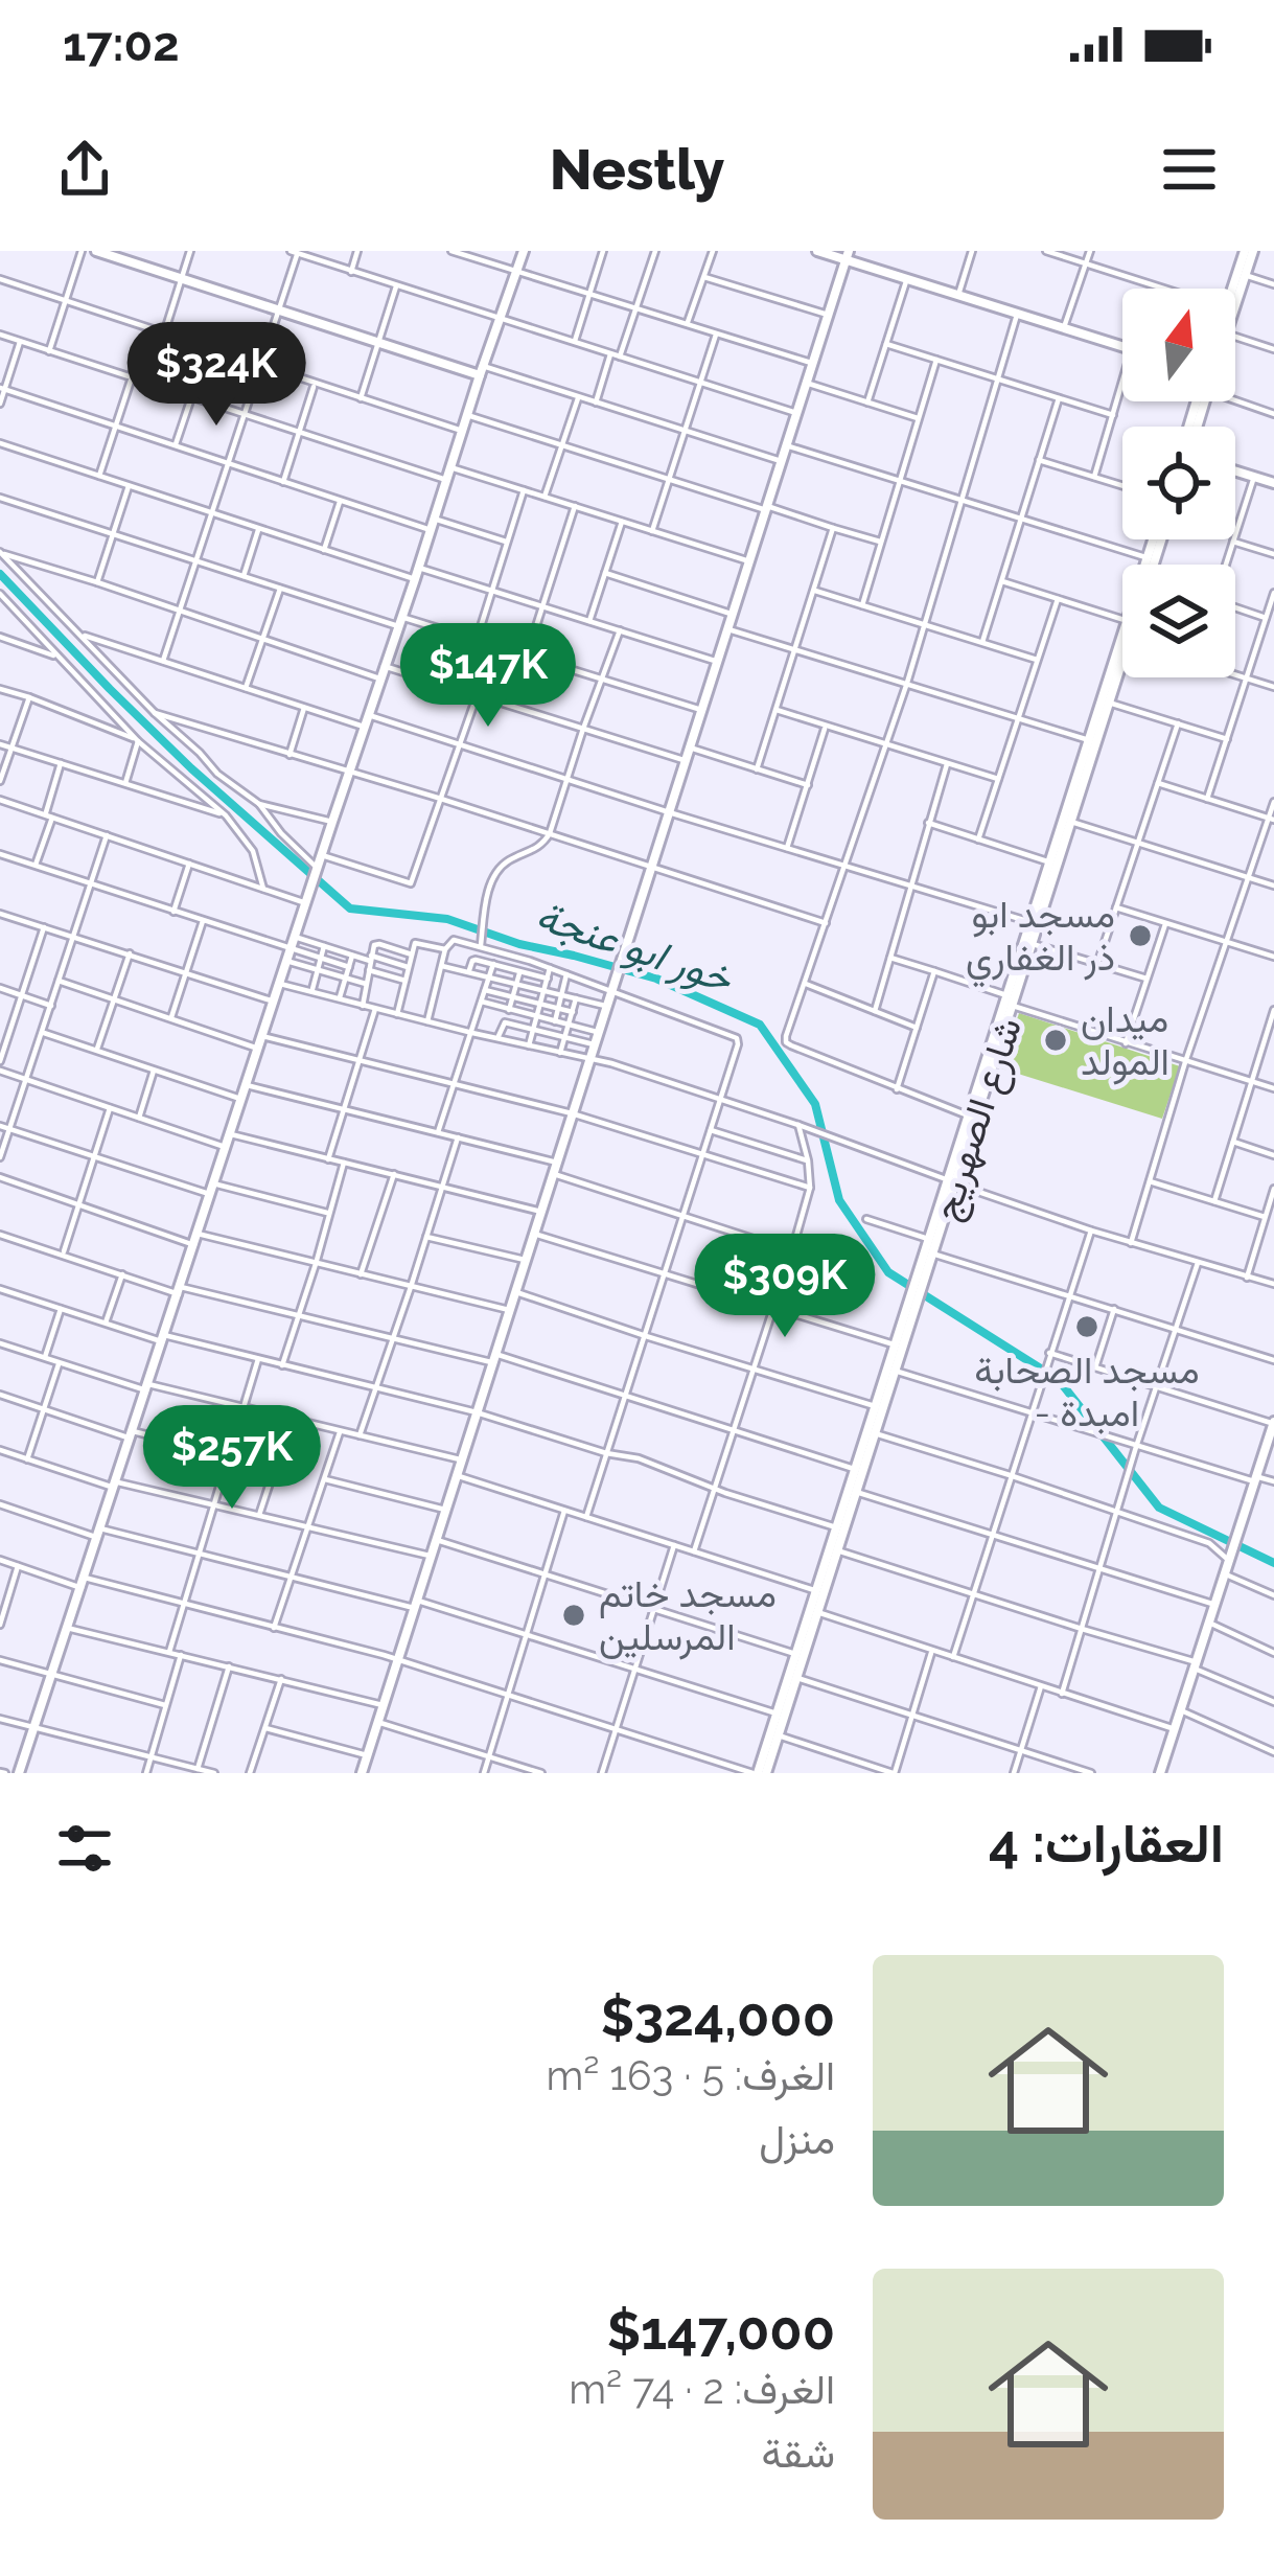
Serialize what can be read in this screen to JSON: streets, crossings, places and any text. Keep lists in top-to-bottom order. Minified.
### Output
{"streets":{"street":["شارع الصهريج"]},"water":["خور ابو عنجة"],"places":["مسجد ابو ذر الغفاري","ميدان المولد","مسجد الصحابة - امبدة","مسجد خاتم المرسلين"],"north":"top","page":{"status":"17:02","header":"Nestly","price":["$324K","$147K","$309K","$257K"],"heading":"العقارات: 4","list":[{"name":"$324,000","note":"الغرف: 5 · 163 m² · منزل"},{"name":"$147,000","note":"الغرف: 2 · 74 m² · شقة"}]}}
